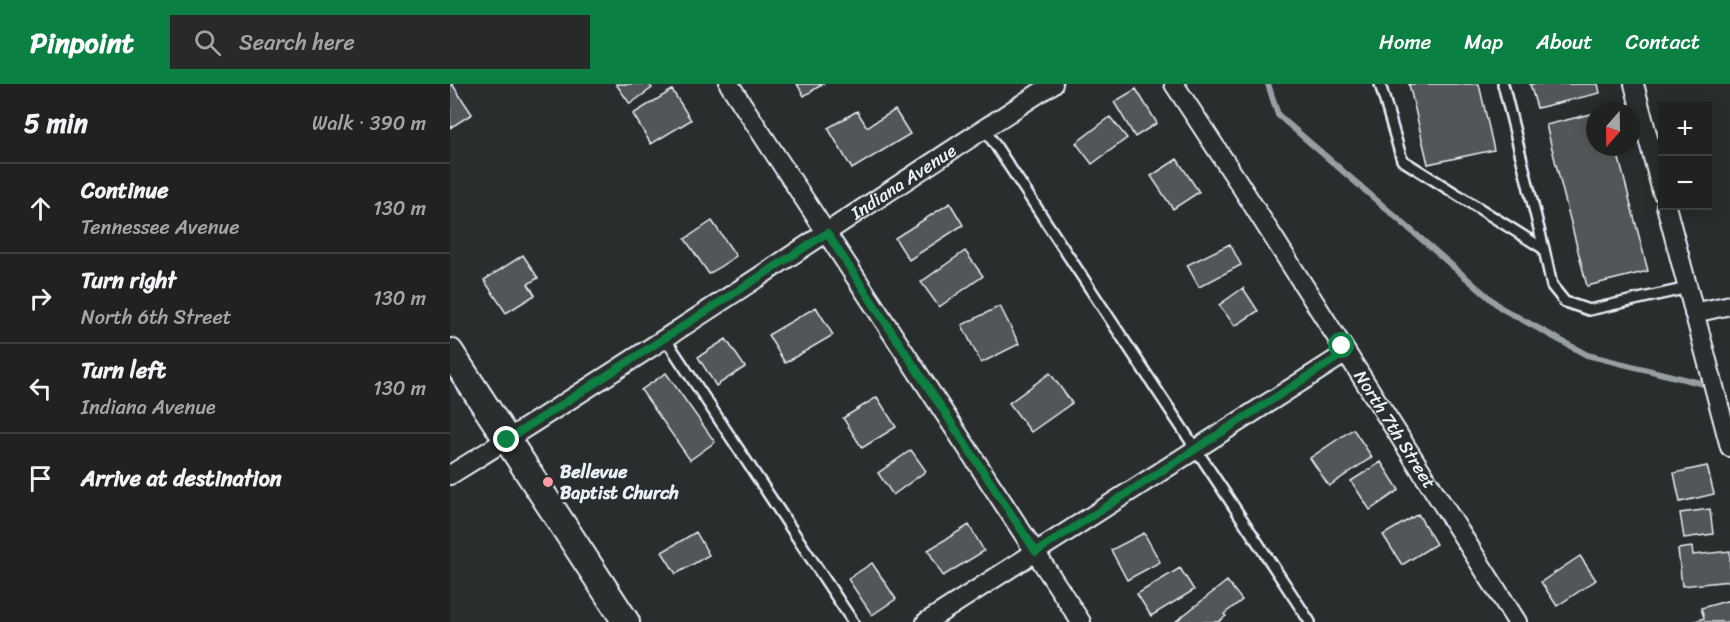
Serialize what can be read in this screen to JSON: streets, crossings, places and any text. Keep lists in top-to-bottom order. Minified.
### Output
{"streets":{"street":["Indiana Avenue","North 7th Street"]},"places":["Bellevue Baptist Church"],"north":"bottom","page":{"header":"Pinpoint","search":"Search here","nav":["Home","Map","About","Contact"],"heading":["5 min","Walk · 390 m"],"map_buttons":["+","−"],"list":[["Continue","Tennessee Avenue","130 m"],["Turn right","North 6th Street","130 m"],["Turn left","Indiana Avenue","130 m"],"Arrive at destination"]}}
